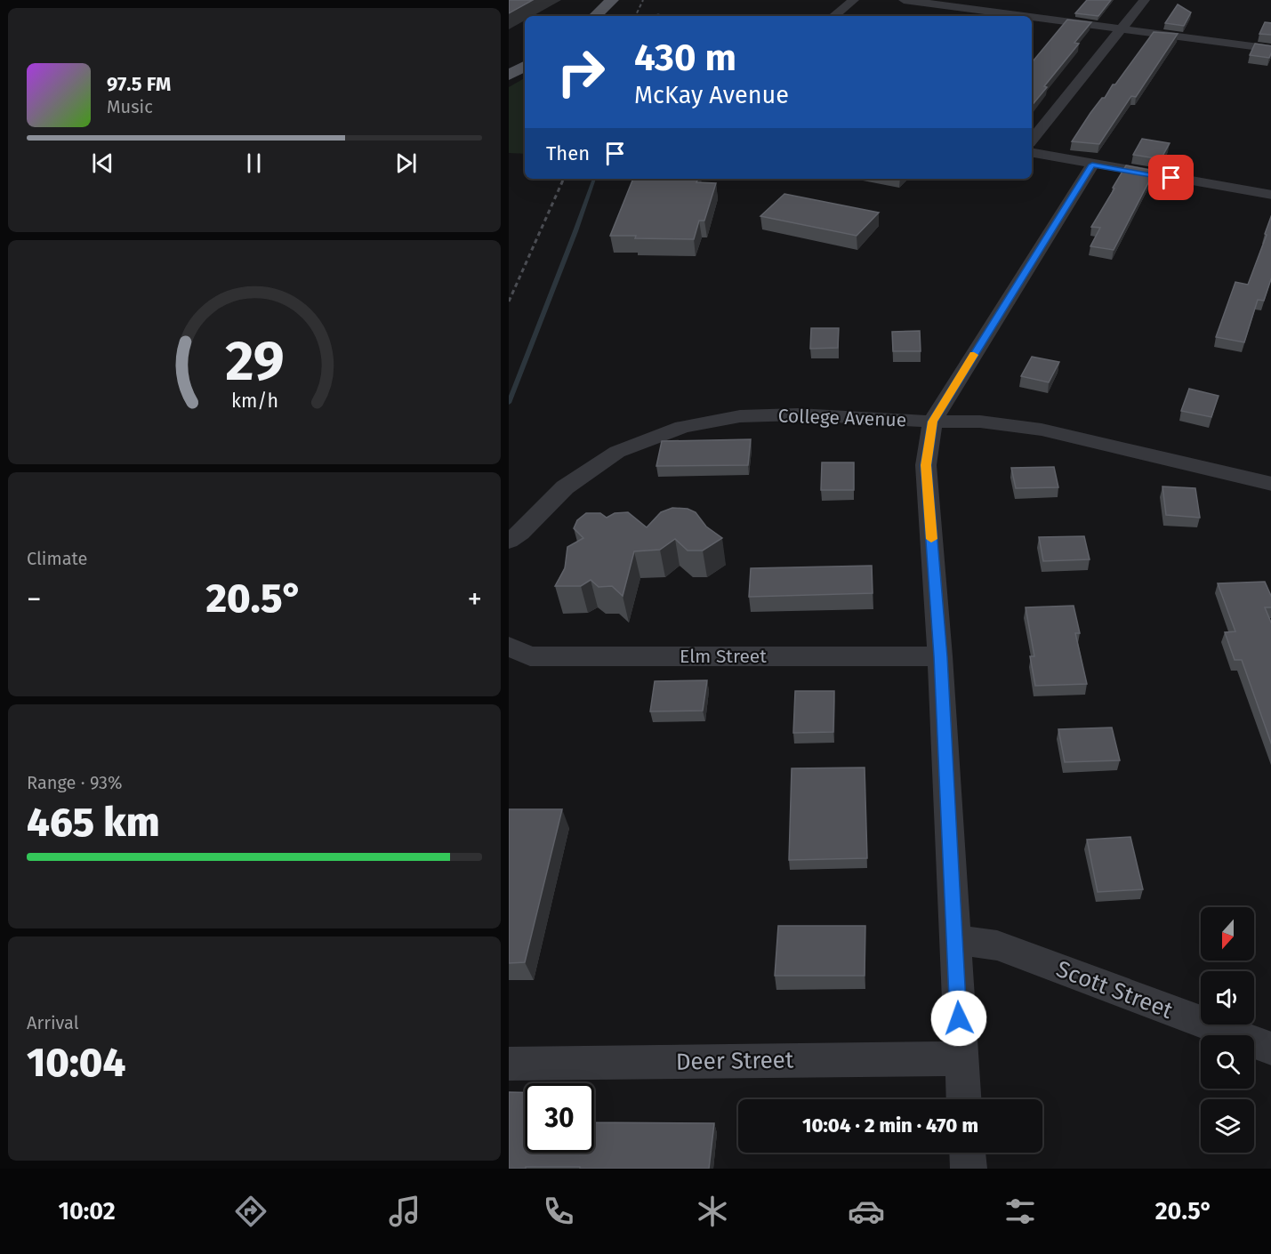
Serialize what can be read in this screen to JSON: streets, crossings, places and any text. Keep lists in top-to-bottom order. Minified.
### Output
{"streets":{"street":["College Avenue","Elm Street","Scott Street","Deer Street"]},"north":"bottom","page":{"turn":["430 m","McKay Avenue"],"song":["97.5 FM","Music"],"then":"Then","tile":["Climate",["Range · 93%","465 km"],["Arrival","10:04"]],"heat":["−","20.5°","+"],"limit":"30","trip":"10:04 · 2 min · 470 m","tabs":["10:02","20.5°"],"gauge":["29","km/h"]}}
